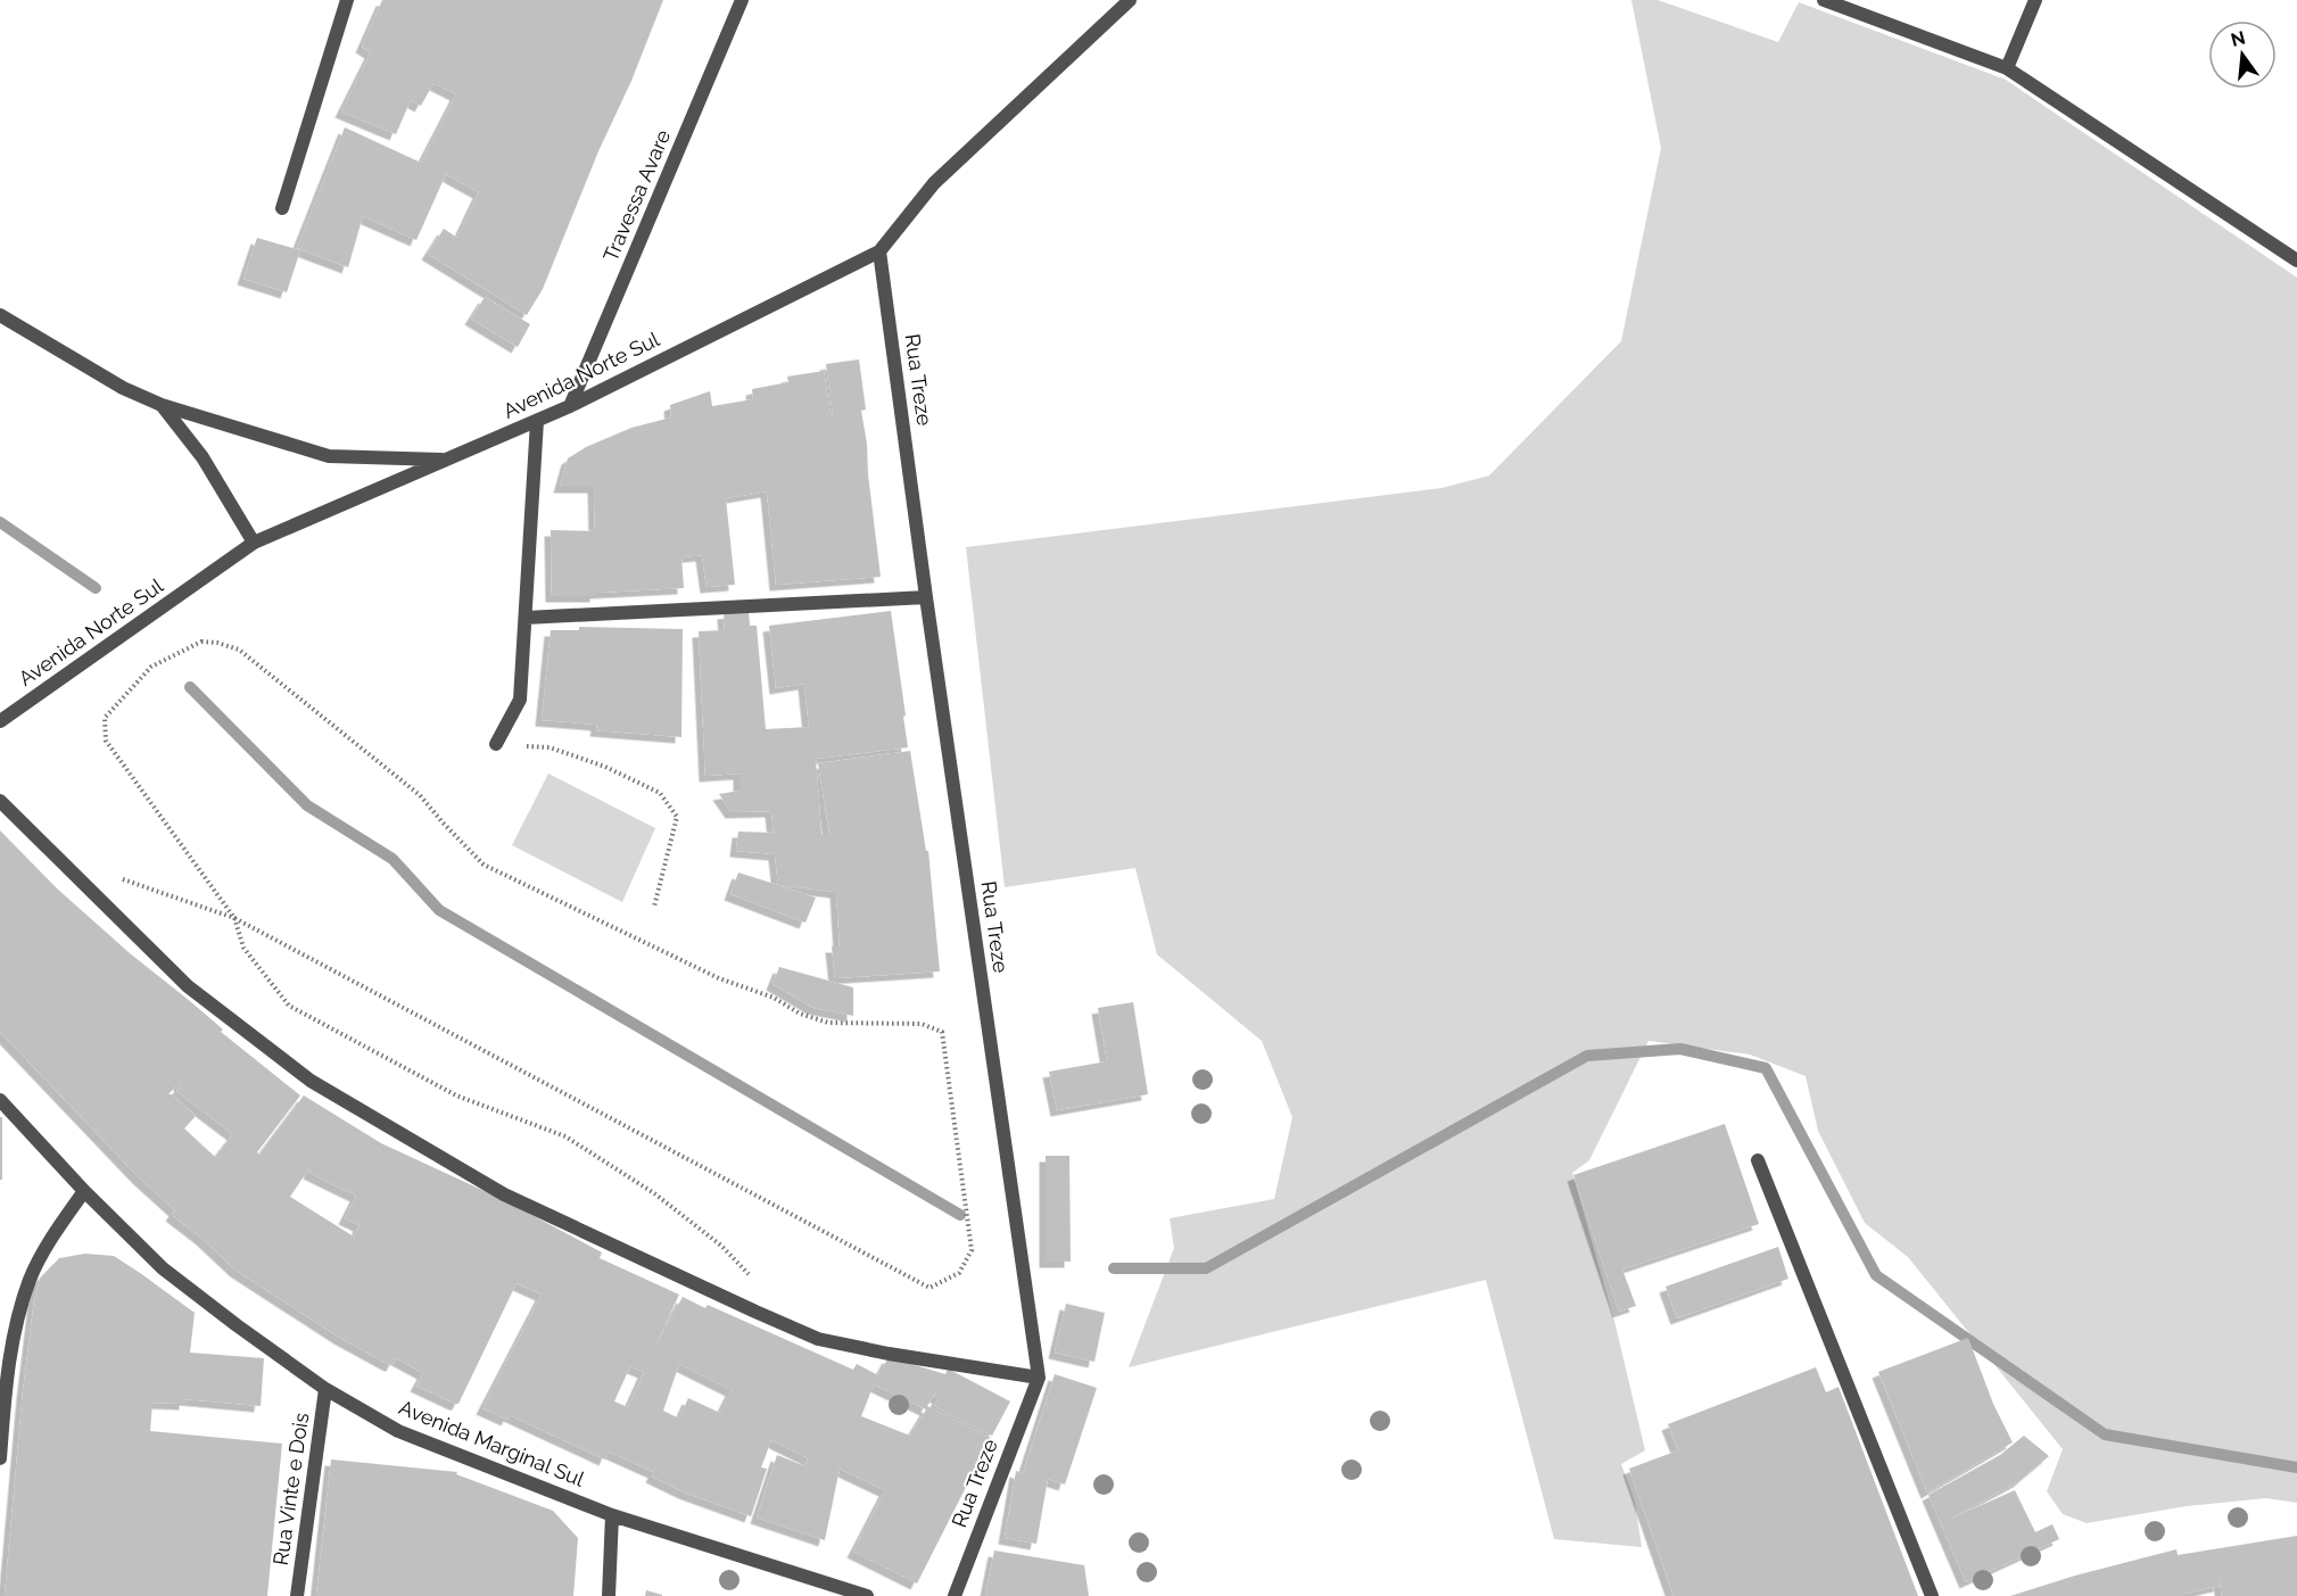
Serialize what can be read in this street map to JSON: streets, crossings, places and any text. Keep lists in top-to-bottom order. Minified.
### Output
{"streets":{"street":["Travessa Avare","Avenida Norte Sul","Rua Treze","Avenida Marginal Sul","Rua Vinte e Dois"]},"crossings":[["Travessa Avare","Avenida Norte Sul"],["Avenida Norte Sul","Rua Treze"],["Avenida Marginal Sul","Rua Vinte e Dois"]],"north":"top"}
